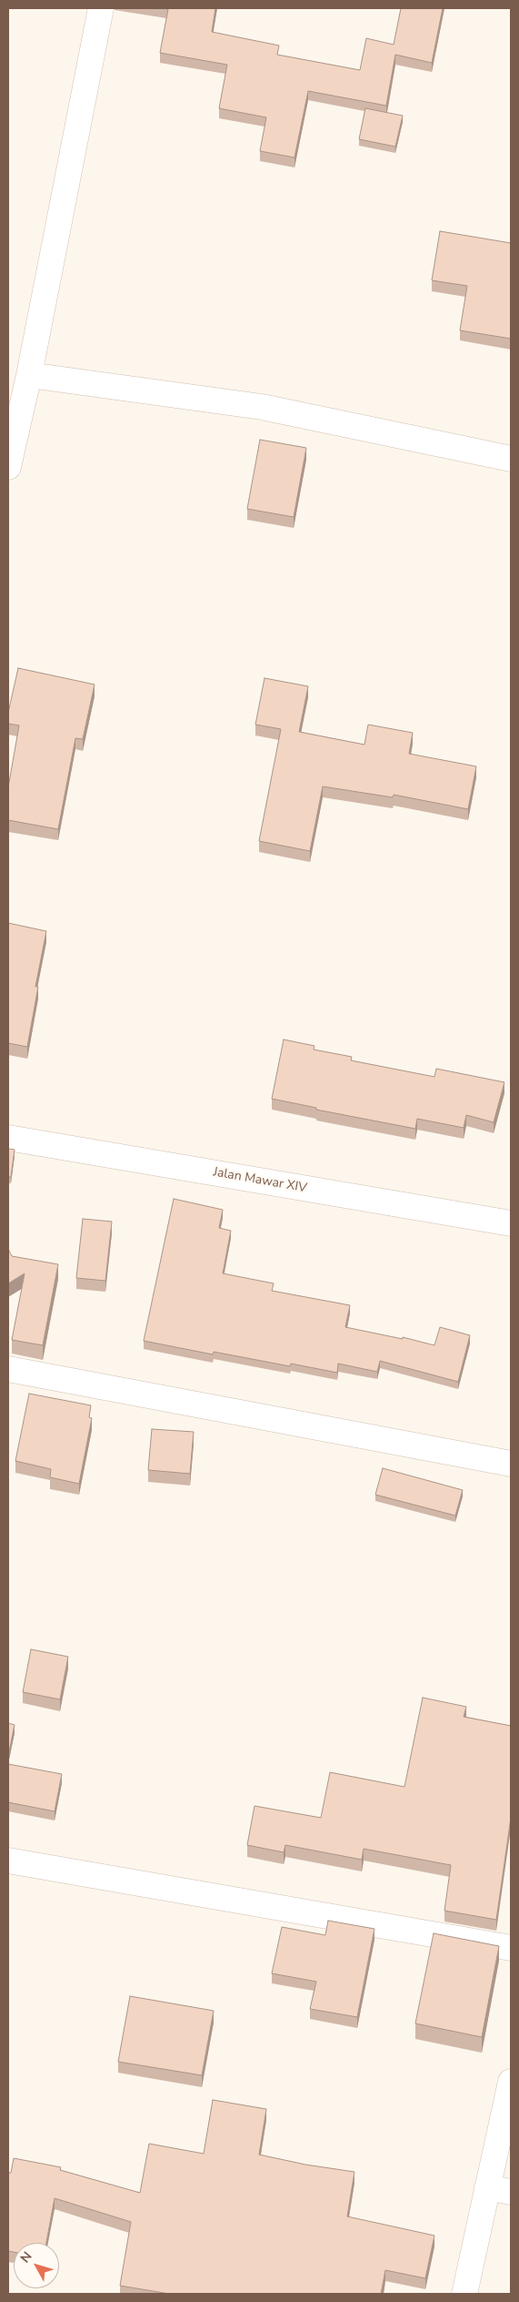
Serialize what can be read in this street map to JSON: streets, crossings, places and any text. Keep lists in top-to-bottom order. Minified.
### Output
{"streets":{"street":["Jalan Mawar XIV"]},"north":"top left"}
